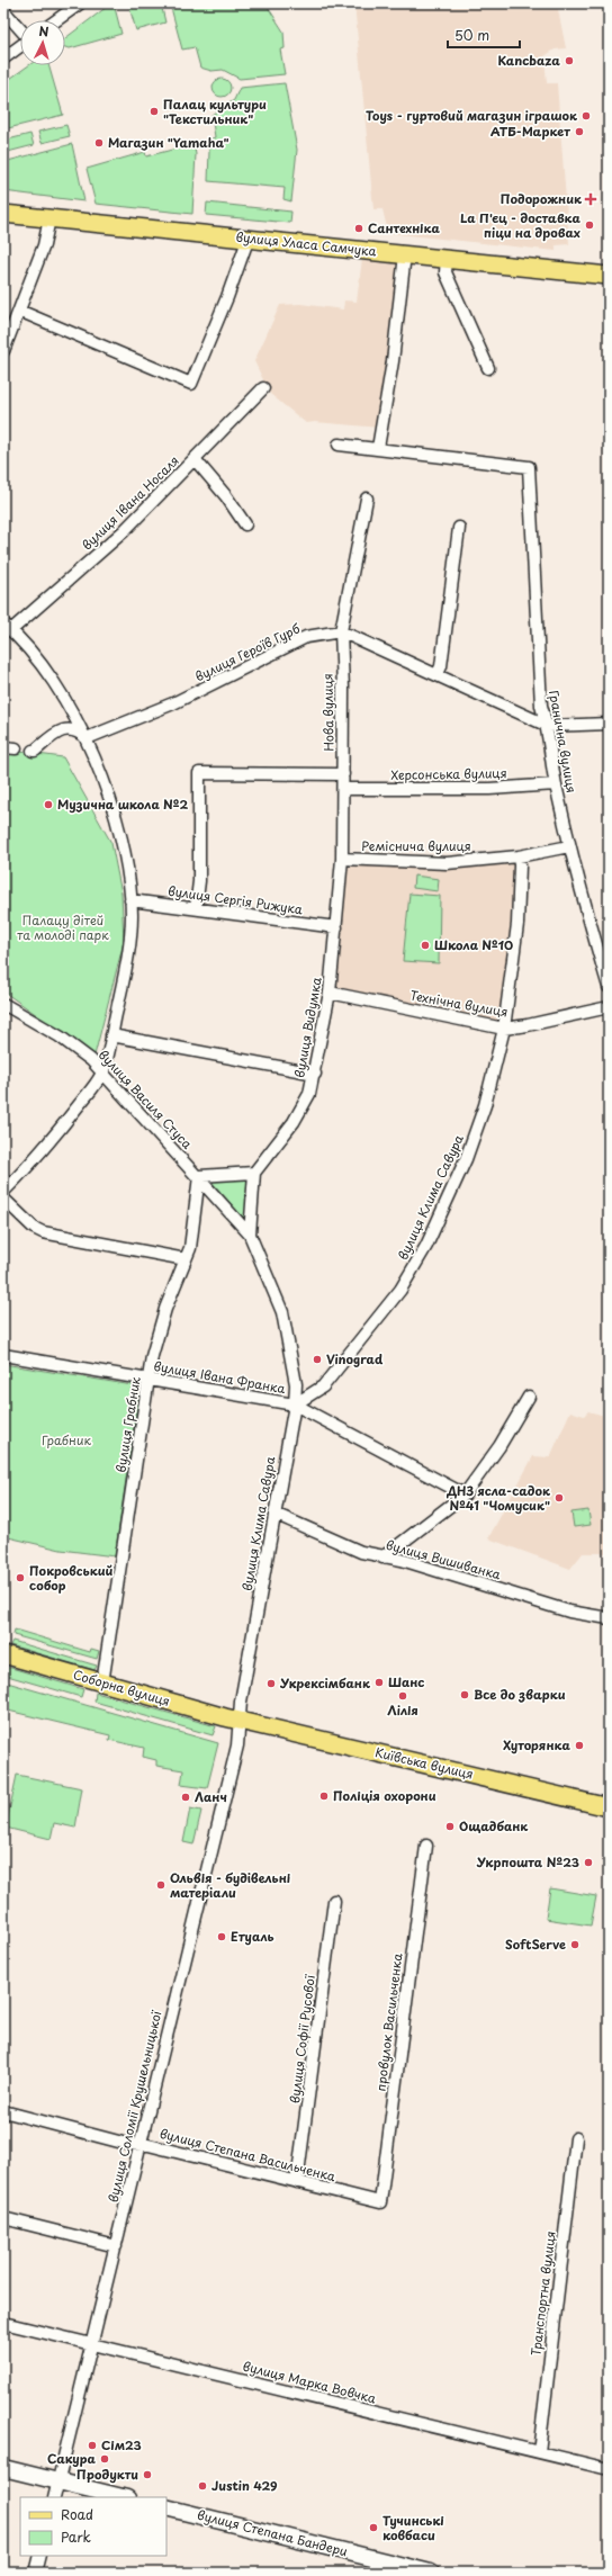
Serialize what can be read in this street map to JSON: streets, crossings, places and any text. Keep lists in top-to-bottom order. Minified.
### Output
{"streets":{"main road":["вулиця Уласа Самчука","Соборна вулиця","Київська вулиця","вулиця Степана Бандери"],"street":["вулиця Івана Носаля","вулиця Героїв Гурб","Нова вулиця","Гранична вулиця","Херсонська вулиця","Реміснича вулиця","вулиця Сергія Рижука","Технічна вулиця","вулиця Видумка","вулиця Василя Стуса","вулиця Клима Савура","вулиця Івана Франка","вулиця Грабник","вулиця Вишиванка","провулок Васильченка","вулиця Софії Русової","вулиця Соломії Крушельницької","вулиця Степана Васильченка","Транспортна вулиця","вулиця Марка Вовчка"]},"crossings":[["вулиця Героїв Гурб","Нова вулиця"],["Нова вулиця","Херсонська вулиця"],["Нова вулиця","Реміснича вулиця"],["Нова вулиця","вулиця Сергія Рижука"],["Нова вулиця","вулиця Видумка"],["Гранична вулиця","Херсонська вулиця"],["Гранична вулиця","Реміснича вулиця"],["Реміснича вулиця","вулиця Клима Савура"],["вулиця Сергія Рижука","вулиця Видумка"],["Технічна вулиця","вулиця Видумка"],["Технічна вулиця","вулиця Клима Савура"],["вулиця Василя Стуса","вулиця Грабник"],["вулиця Клима Савура","вулиця Івана Франка"],["вулиця Клима Савура","вулиця Вишиванка"],["вулиця Клима Савура","Соборна вулиця"],["вулиця Клима Савура","Київська вулиця"],["вулиця Клима Савура","вулиця Соломії Крушельницької"],["вулиця Івана Франка","вулиця Грабник"],["вулиця Грабник","Соборна вулиця"],["Соборна вулиця","Київська вулиця"],["Соборна вулиця","вулиця Соломії Крушельницької"],["Київська вулиця","вулиця Соломії Крушельницької"],["провулок Васильченка","вулиця Степана Васильченка"],["вулиця Софії Русової","вулиця Степана Васильченка"],["вулиця Соломії Крушельницької","вулиця Степана Васильченка"],["вулиця Соломії Крушельницької","вулиця Марка Вовчка"],["Транспортна вулиця","вулиця Марка Вовчка"]],"parks":["Палацу дітей та молоді парк","Грабник"],"places":{"other":["Kancbaza","Палац культури \"Текстильник\"","Toys - гуртовий магазин іграшок","АТБ-Маркет","Магазин \"Yamaha\"","La П'єц - доставка піци на дровах","Сантехніка","Музична школа №2","Школа №10","Vinograd","ДНЗ ясла-садок №41 \"Чомусик\"","Покровський собор","Шанс","Укрексімбанк","Все до зварки","Лілія","Хуторянка","Поліцiя охорони","Ланч","Ощадбанк","Укрпошта №23","Ольвія - будівельні матеріали","Етуаль","SoftServe","Сім23","Сакура","Продукти","Justin 429","Тучинські ковбаси"],"health":["Подорожник"]},"legend":["Road","Park"],"scale_bar":"50 m","north":"top"}
